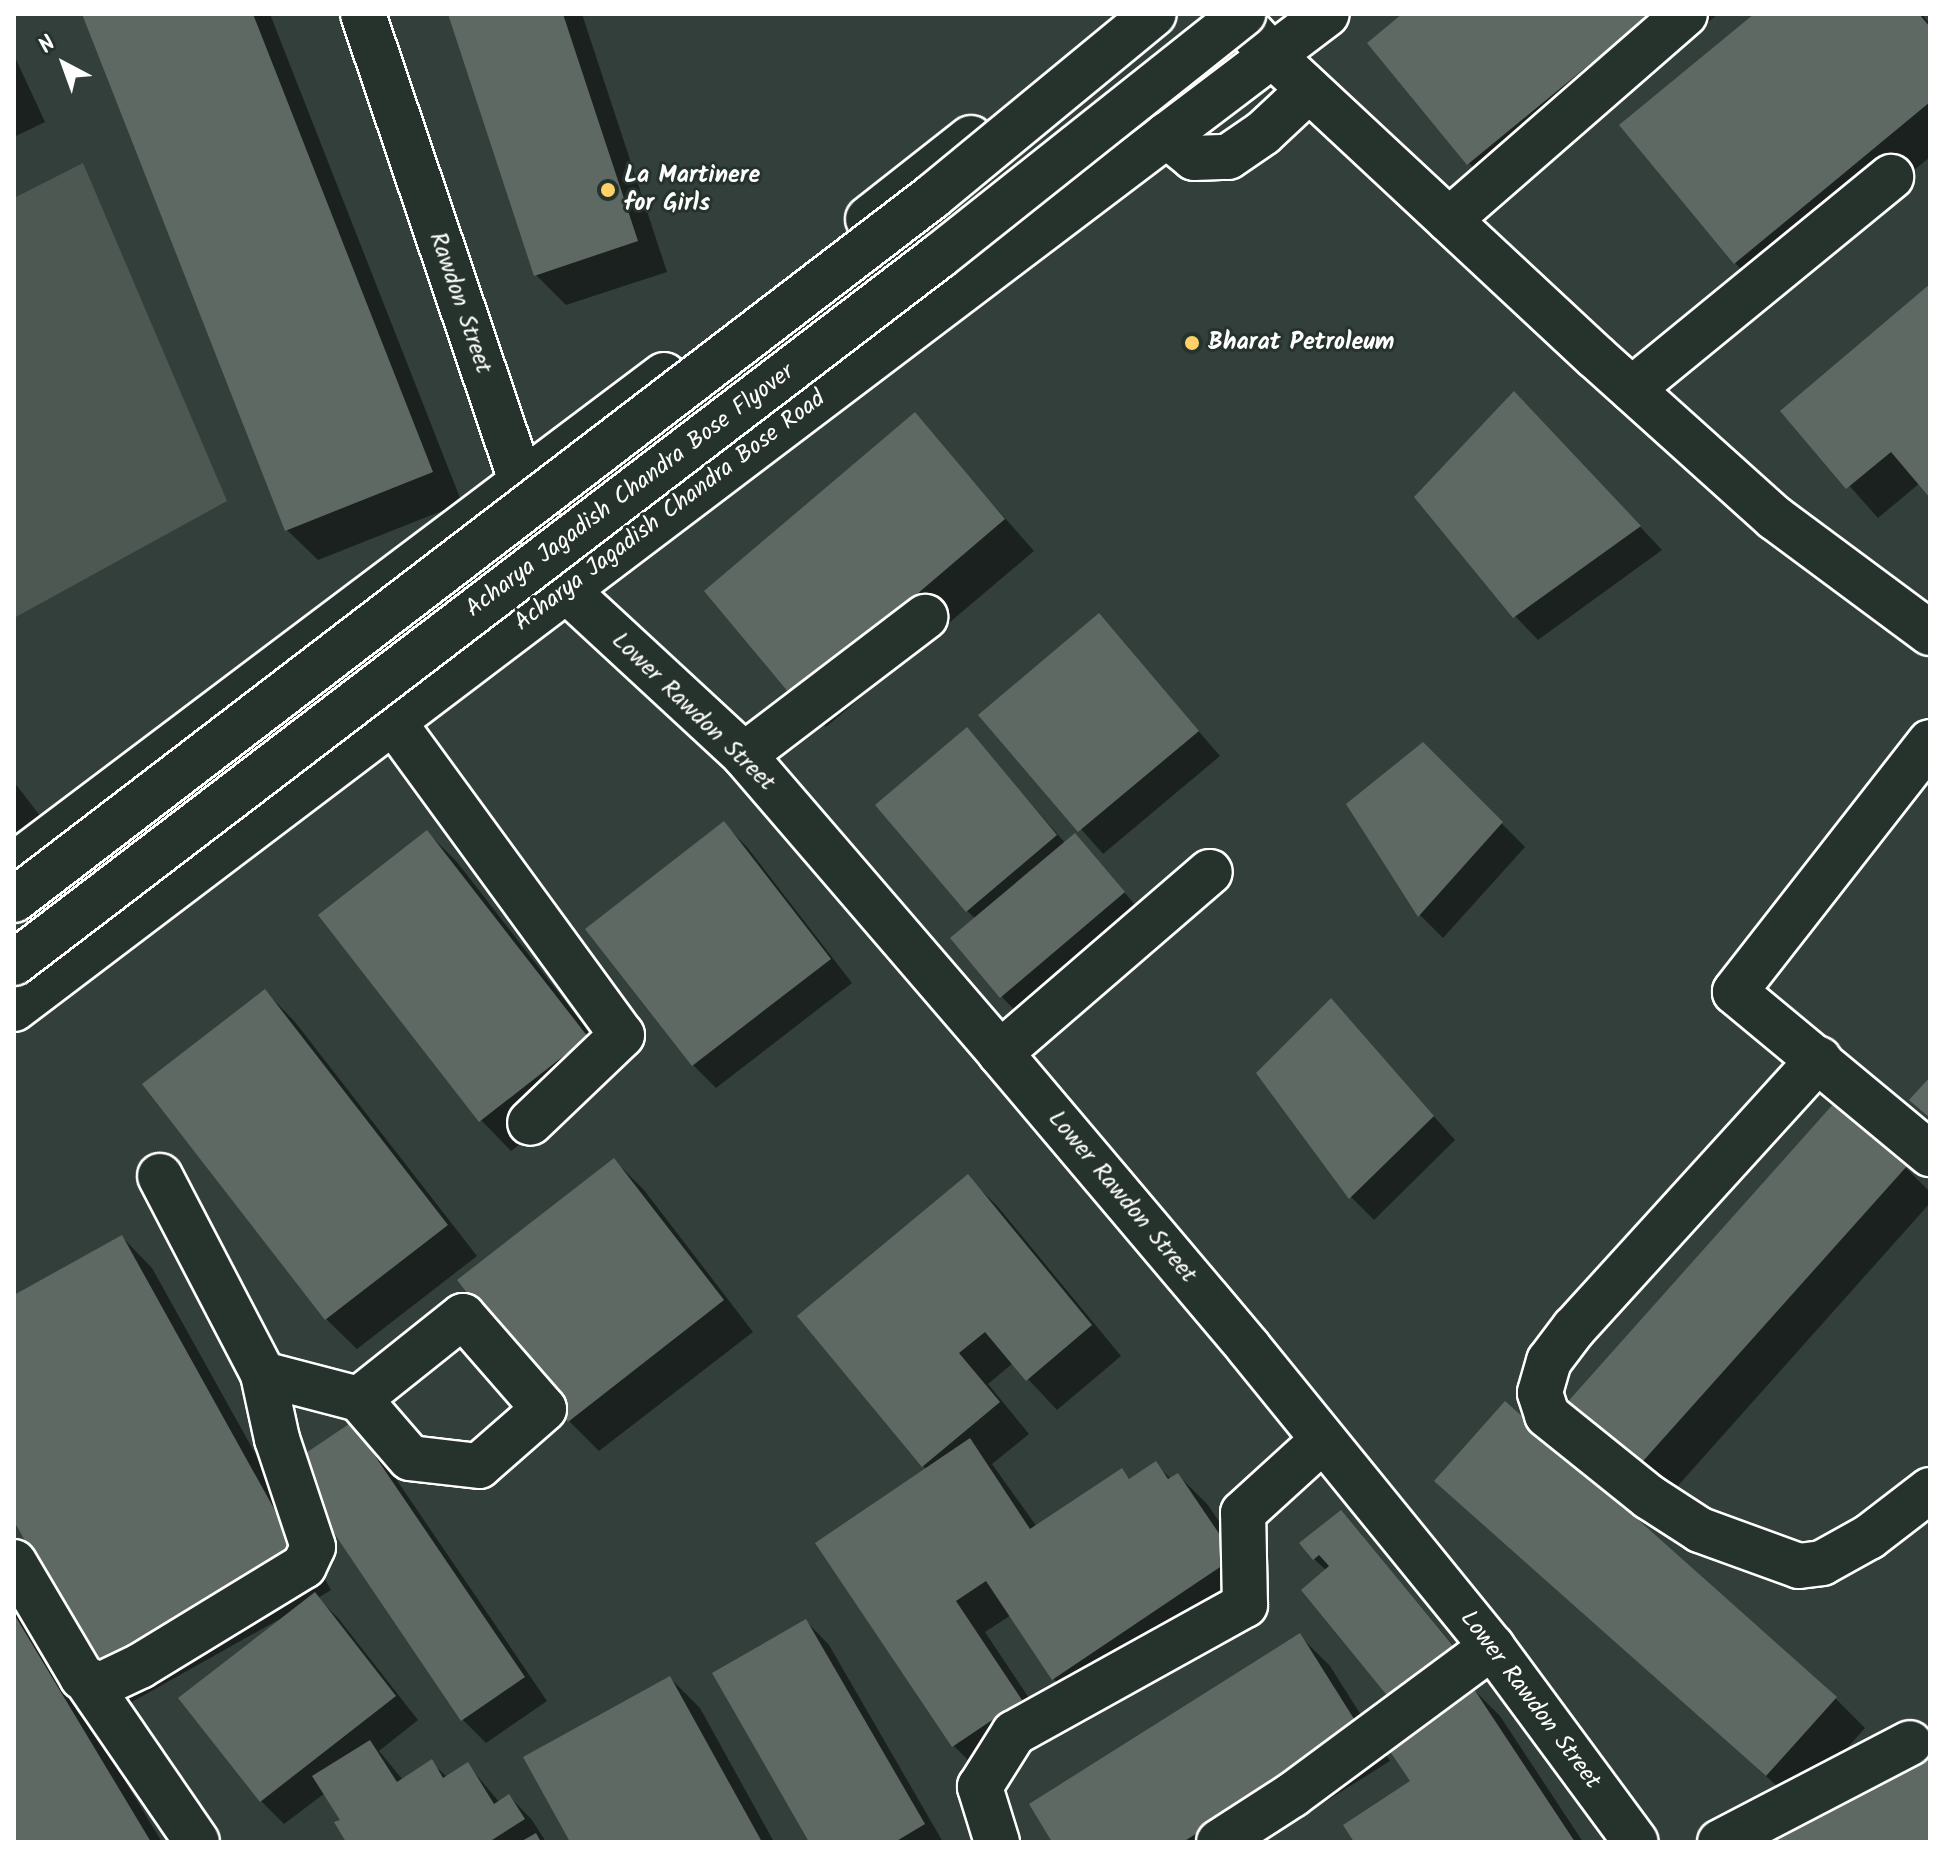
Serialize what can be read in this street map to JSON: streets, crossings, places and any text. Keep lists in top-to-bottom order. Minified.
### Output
{"streets":{"main road":["Rawdon Street","Acharya Jagadish Chandra Bose Flyover","Acharya Jagadish Chandra Bose Road","Lower Rawdon Street"]},"crossings":[["Rawdon Street","Acharya Jagadish Chandra Bose Road"],["Rawdon Street","Lower Rawdon Street"],["Acharya Jagadish Chandra Bose Road","Lower Rawdon Street"]],"places":["La Martinere for Girls","Bharat Petroleum"],"north":"top left"}
